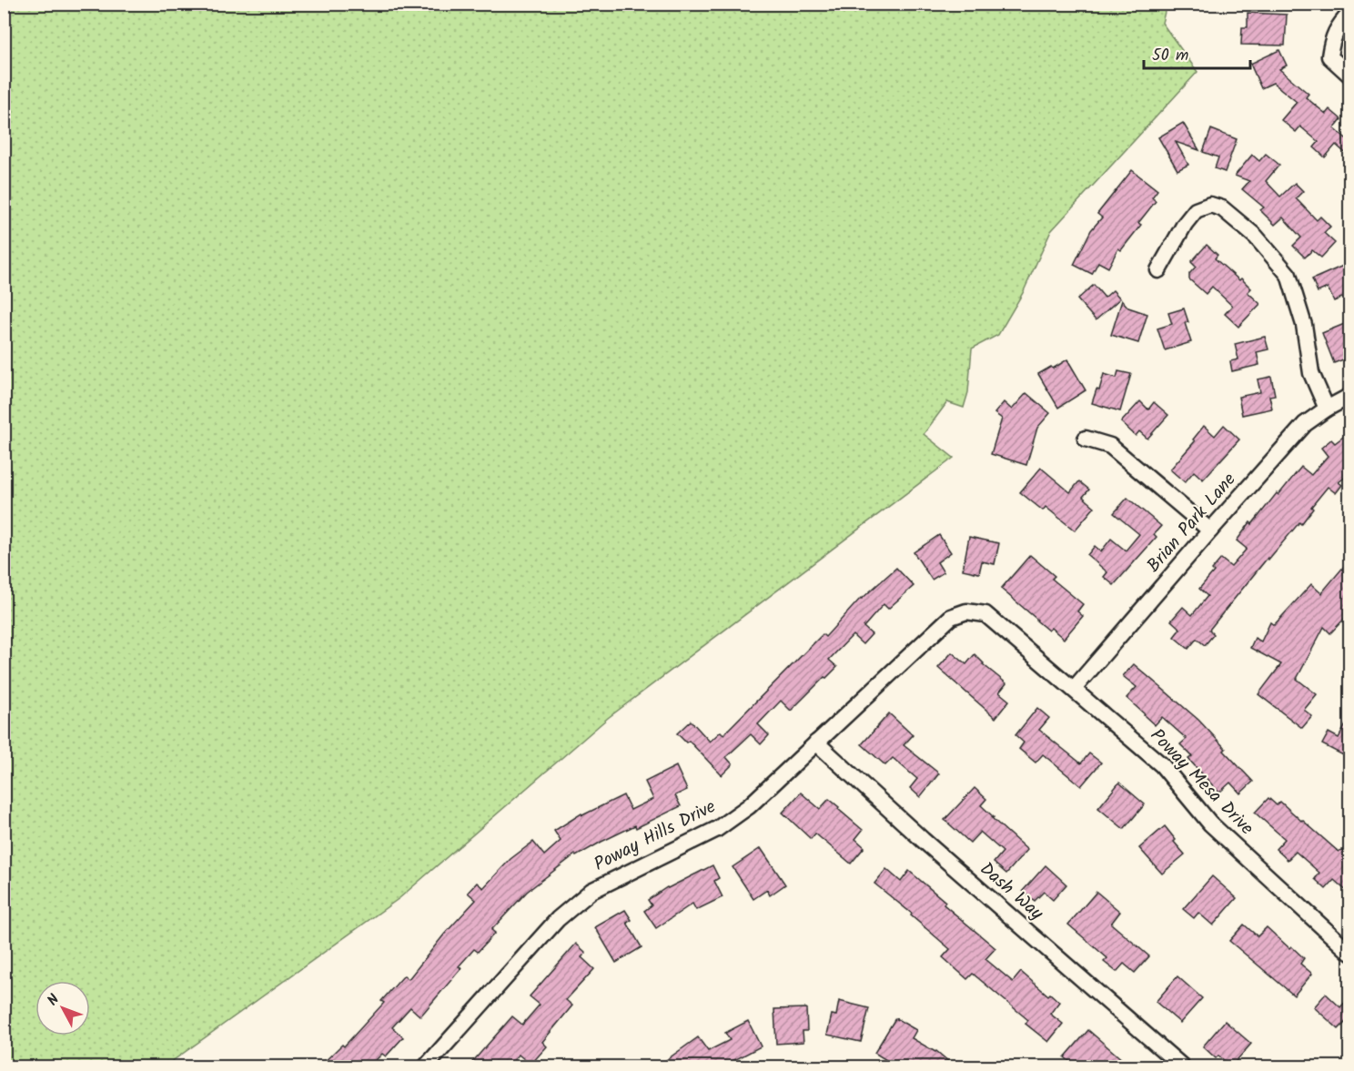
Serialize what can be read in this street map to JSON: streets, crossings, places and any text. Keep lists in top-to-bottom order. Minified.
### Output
{"streets":{"street":["Brian Park Lane","Poway Mesa Drive","Poway Hills Drive","Dash Way"]},"crossings":[["Brian Park Lane","Poway Mesa Drive"],["Poway Mesa Drive","Poway Hills Drive"],["Poway Hills Drive","Dash Way"]],"scale_bar":"50 m","north":"top left"}
